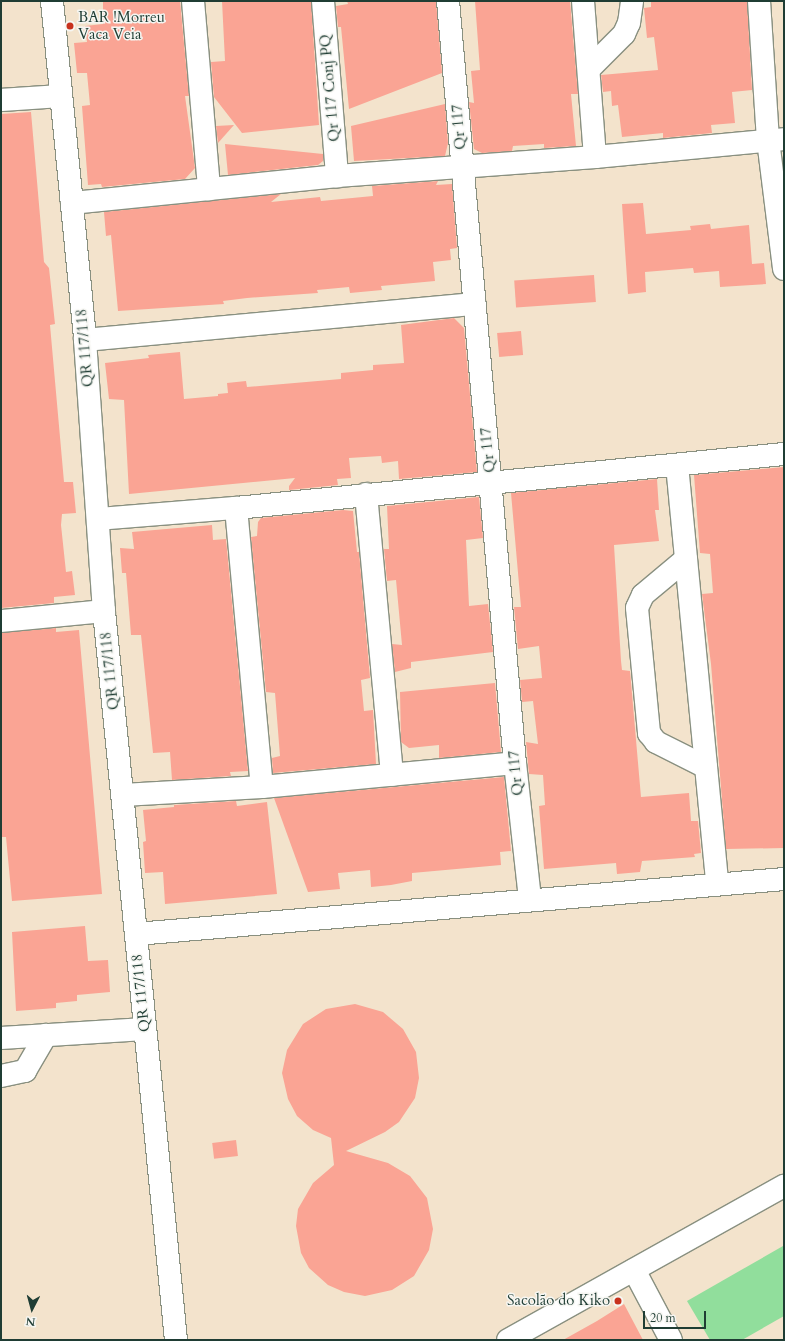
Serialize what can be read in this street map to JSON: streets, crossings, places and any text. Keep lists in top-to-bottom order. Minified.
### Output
{"streets":{"street":["Qr 117 Conj PQ","Qr 117","QR 117/118"]},"places":["BAR !Morreu Vaca Veia","Sacolão do Kiko"],"scale_bar":"20 m","north":"bottom"}
